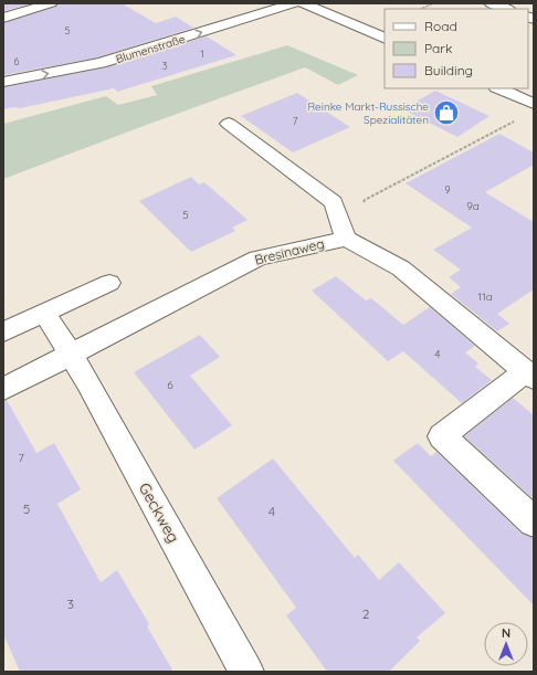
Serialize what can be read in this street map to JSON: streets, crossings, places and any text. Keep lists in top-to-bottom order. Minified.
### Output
{"streets":{"street":["Blumenstraße","Bresinaweg","Geckweg"]},"crossings":[["Bresinaweg","Geckweg"]],"one_way":["Blumenstraße"],"places":{"shop":["Reinke Markt-Russische Spezialitäten"]},"house_numbers":["5","1","6","3","7","9","9a","5","11a","4","6","7","5","4","3","2"],"legend":["Road","Park","Building"],"north":"top"}
